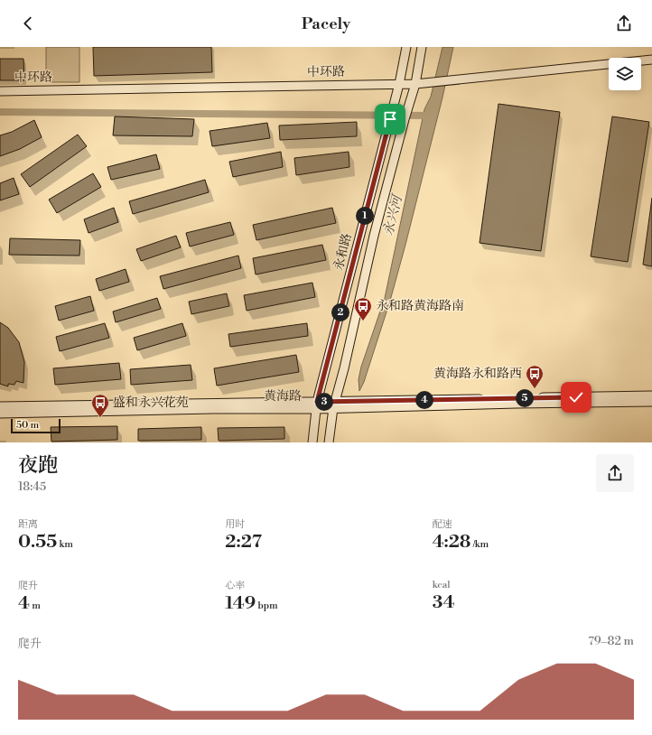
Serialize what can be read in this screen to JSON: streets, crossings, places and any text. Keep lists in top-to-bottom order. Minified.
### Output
{"streets":{"main road":["中环路","永和路","黄海路"]},"crossings":[["中环路","永和路"],["永和路","黄海路"]],"water":["永兴河"],"places":{"bus stop":["永和路黄海路南","黄海路永和路西","盛和永兴花苑"]},"scale_bar":"50 m","page":{"header":"Pacely","pins":["1","2","5","4","3"],"scale":"50 m","heading":["夜跑","18:45"],"stats":[["距离","0.55 km"],["用时","2:27"],["配速","4:28 /km"],["爬升","4 m"],["心率","149 bpm"],["kcal","34"]],"chart":["爬升","79–82 m"]}}
